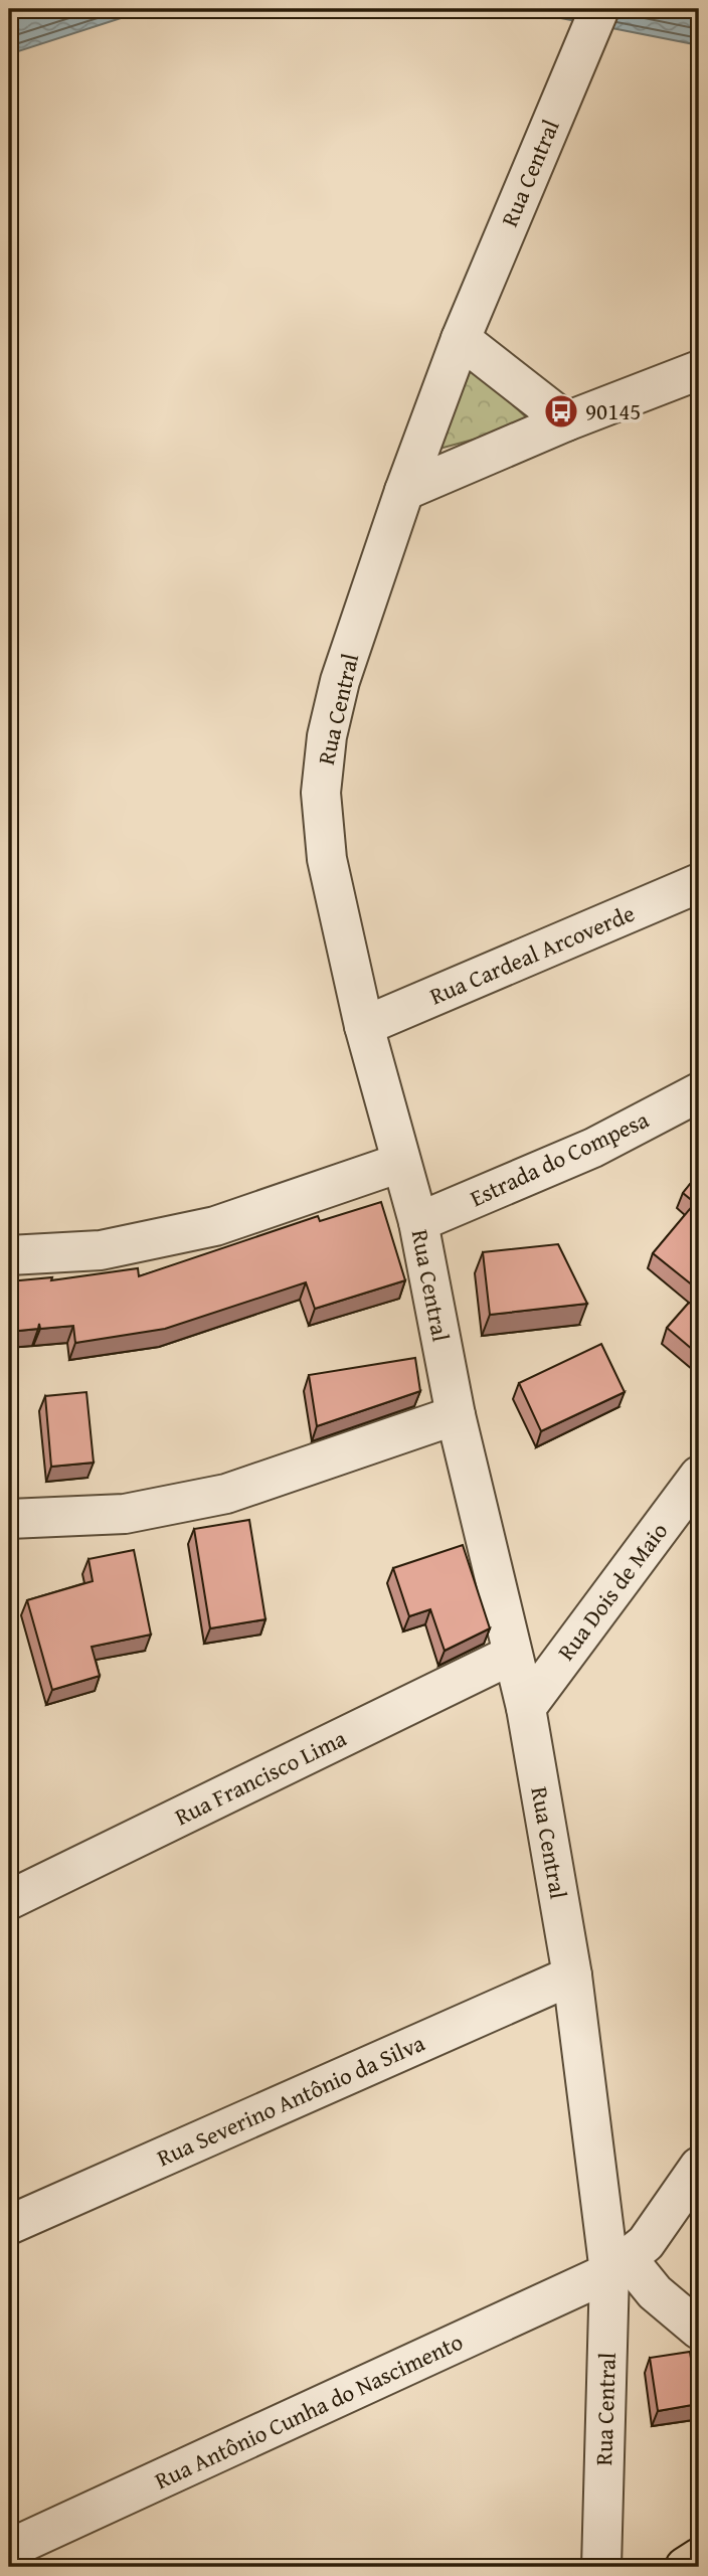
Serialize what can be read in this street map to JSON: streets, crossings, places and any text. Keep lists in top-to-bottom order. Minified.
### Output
{"streets":{"street":["Rua Central","Rua Cardeal Arcoverde","Estrada do Compesa","Rua Dois de Maio","Rua Francisco Lima","Rua Severino Antônio da Silva","Rua Antônio Cunha do Nascimento"]},"crossings":[["Rua Central","Rua Cardeal Arcoverde"],["Rua Central","Estrada do Compesa"],["Rua Central","Rua Dois de Maio"],["Rua Central","Rua Francisco Lima"],["Rua Central","Rua Severino Antônio da Silva"],["Rua Central","Rua Antônio Cunha do Nascimento"]],"places":{"bus stop":["90145"]}}
